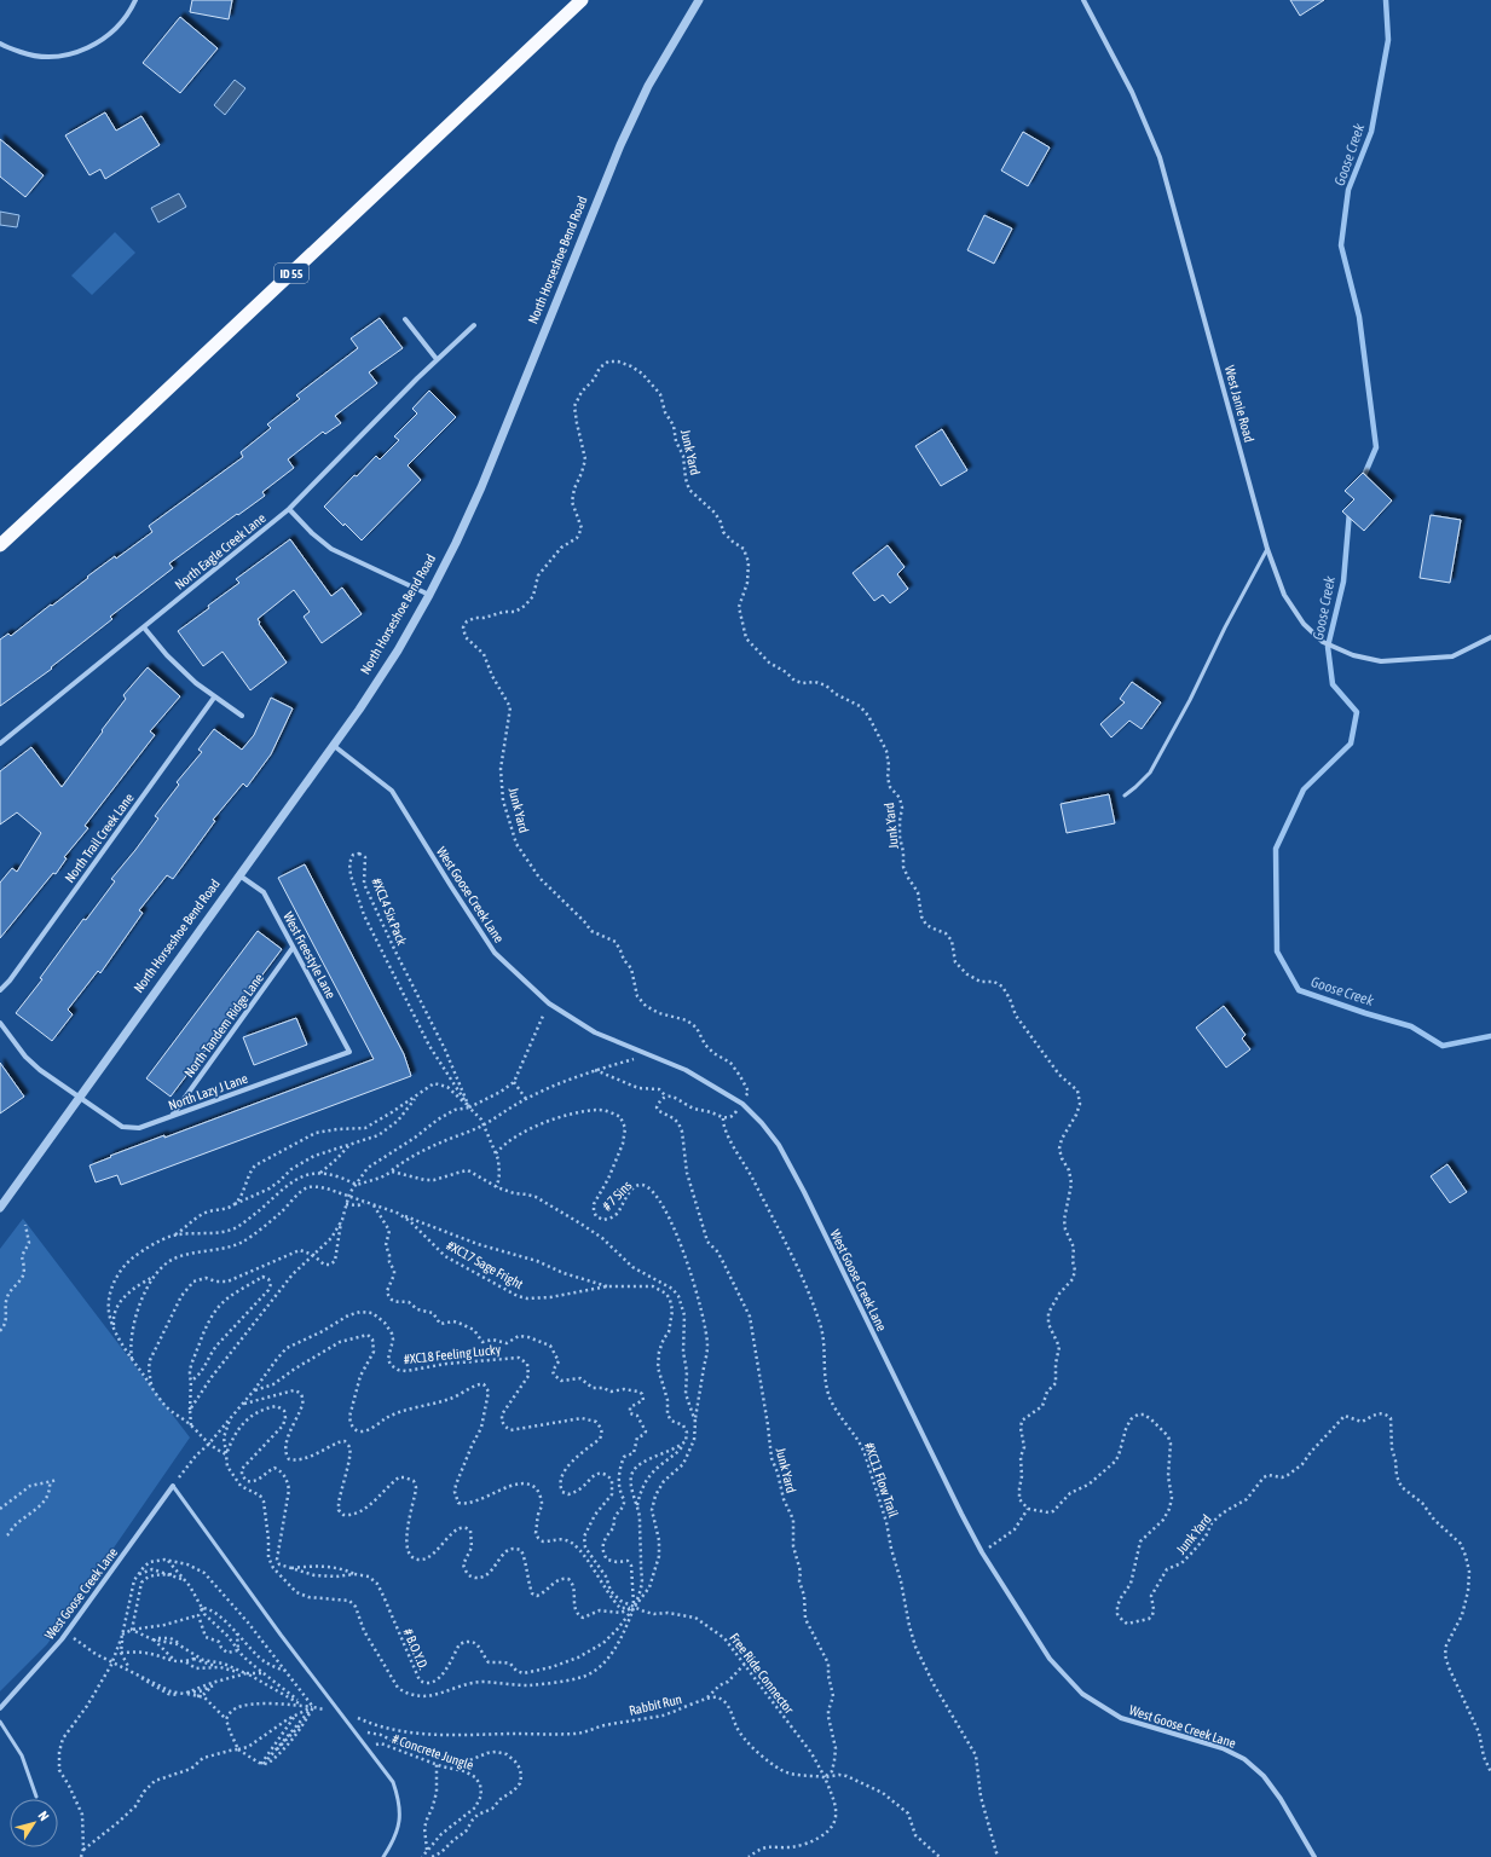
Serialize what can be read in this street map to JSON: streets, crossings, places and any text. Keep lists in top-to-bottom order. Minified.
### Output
{"streets":{"highway":["ID 55"],"street":["North Horseshoe Bend Road","West Janie Road","North Eagle Creek Lane","North Trail Creek Lane","West Goose Creek Lane","West Freestyle Lane","North Tandem Ridge Lane","North Lazy J Lane"],"path":["Junk Yard","#XC14 Six Pack","# 7 Sins","#XC17 Sage Fright","#XC18 Feeling Lucky","#XC11 Flow Trail","# B.O.Y.D.","Free Ride Connector","Rabbit Run","# Concrete Jungle"]},"crossings":[["North Horseshoe Bend Road","West Goose Creek Lane"],["North Horseshoe Bend Road","West Freestyle Lane"],["North Horseshoe Bend Road","North Lazy J Lane"],["Junk Yard","West Goose Creek Lane"],["Junk Yard","#XC11 Flow Trail"],["Junk Yard","Free Ride Connector"],["West Goose Creek Lane","#XC18 Feeling Lucky"],["West Freestyle Lane","North Tandem Ridge Lane"],["West Freestyle Lane","North Lazy J Lane"],["North Tandem Ridge Lane","North Lazy J Lane"],["#XC18 Feeling Lucky","# B.O.Y.D."],["#XC18 Feeling Lucky","Free Ride Connector"],["# B.O.Y.D.","Free Ride Connector"],["Free Ride Connector","Rabbit Run"]],"water":["Goose Creek"],"north":"top right"}
